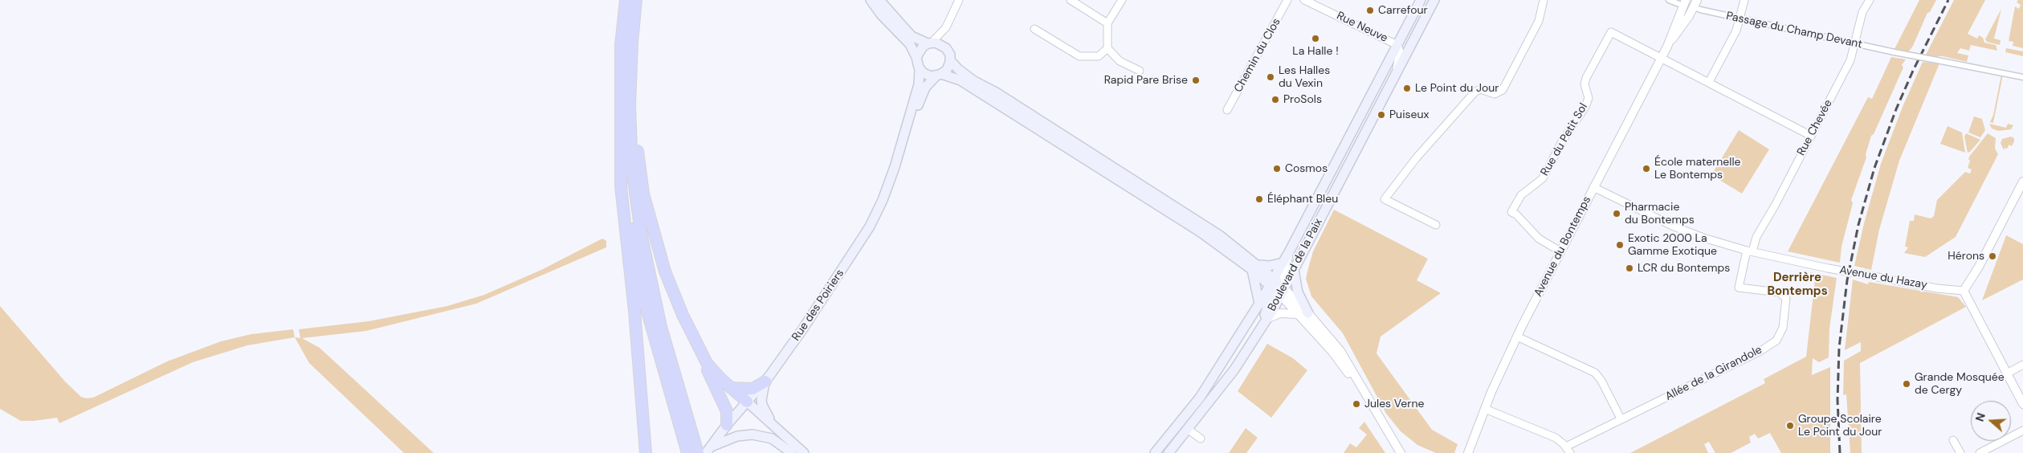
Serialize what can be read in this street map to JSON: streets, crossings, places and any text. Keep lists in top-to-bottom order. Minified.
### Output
{"streets":{"main road":["Boulevard de la Paix","Rue des Poiriers"],"street":["Rue Neuve","Passage du Champ Devant","Chemin du Clos","Rue Chevée","Rue du Petit Sol","Avenue du Bontemps","Avenue du Hazay","Allée de la Girandole"]},"crossings":[["Rue Neuve","Boulevard de la Paix"],["Passage du Champ Devant","Rue Chevée"],["Passage du Champ Devant","Avenue du Bontemps"],["Rue Chevée","Avenue du Hazay"],["Rue Chevée","Allée de la Girandole"],["Rue du Petit Sol","Avenue du Bontemps"],["Avenue du Bontemps","Avenue du Hazay"]],"districts":["Derrière Bontemps"],"places":["Carrefour","La Halle !","Les Halles du Vexin","Rapid Pare Brise","Le Point du Jour","ProSols","Puiseux","Cosmos","École maternelle Le Bontemps","Éléphant Bleu","Pharmacie du Bontemps","Exotic 2000 La Gamme Exotique","Hérons","LCR du Bontemps","Grande Mosquée de Cergy","Jules Verne","Groupe Scolaire Le Point du Jour"],"north":"left"}
